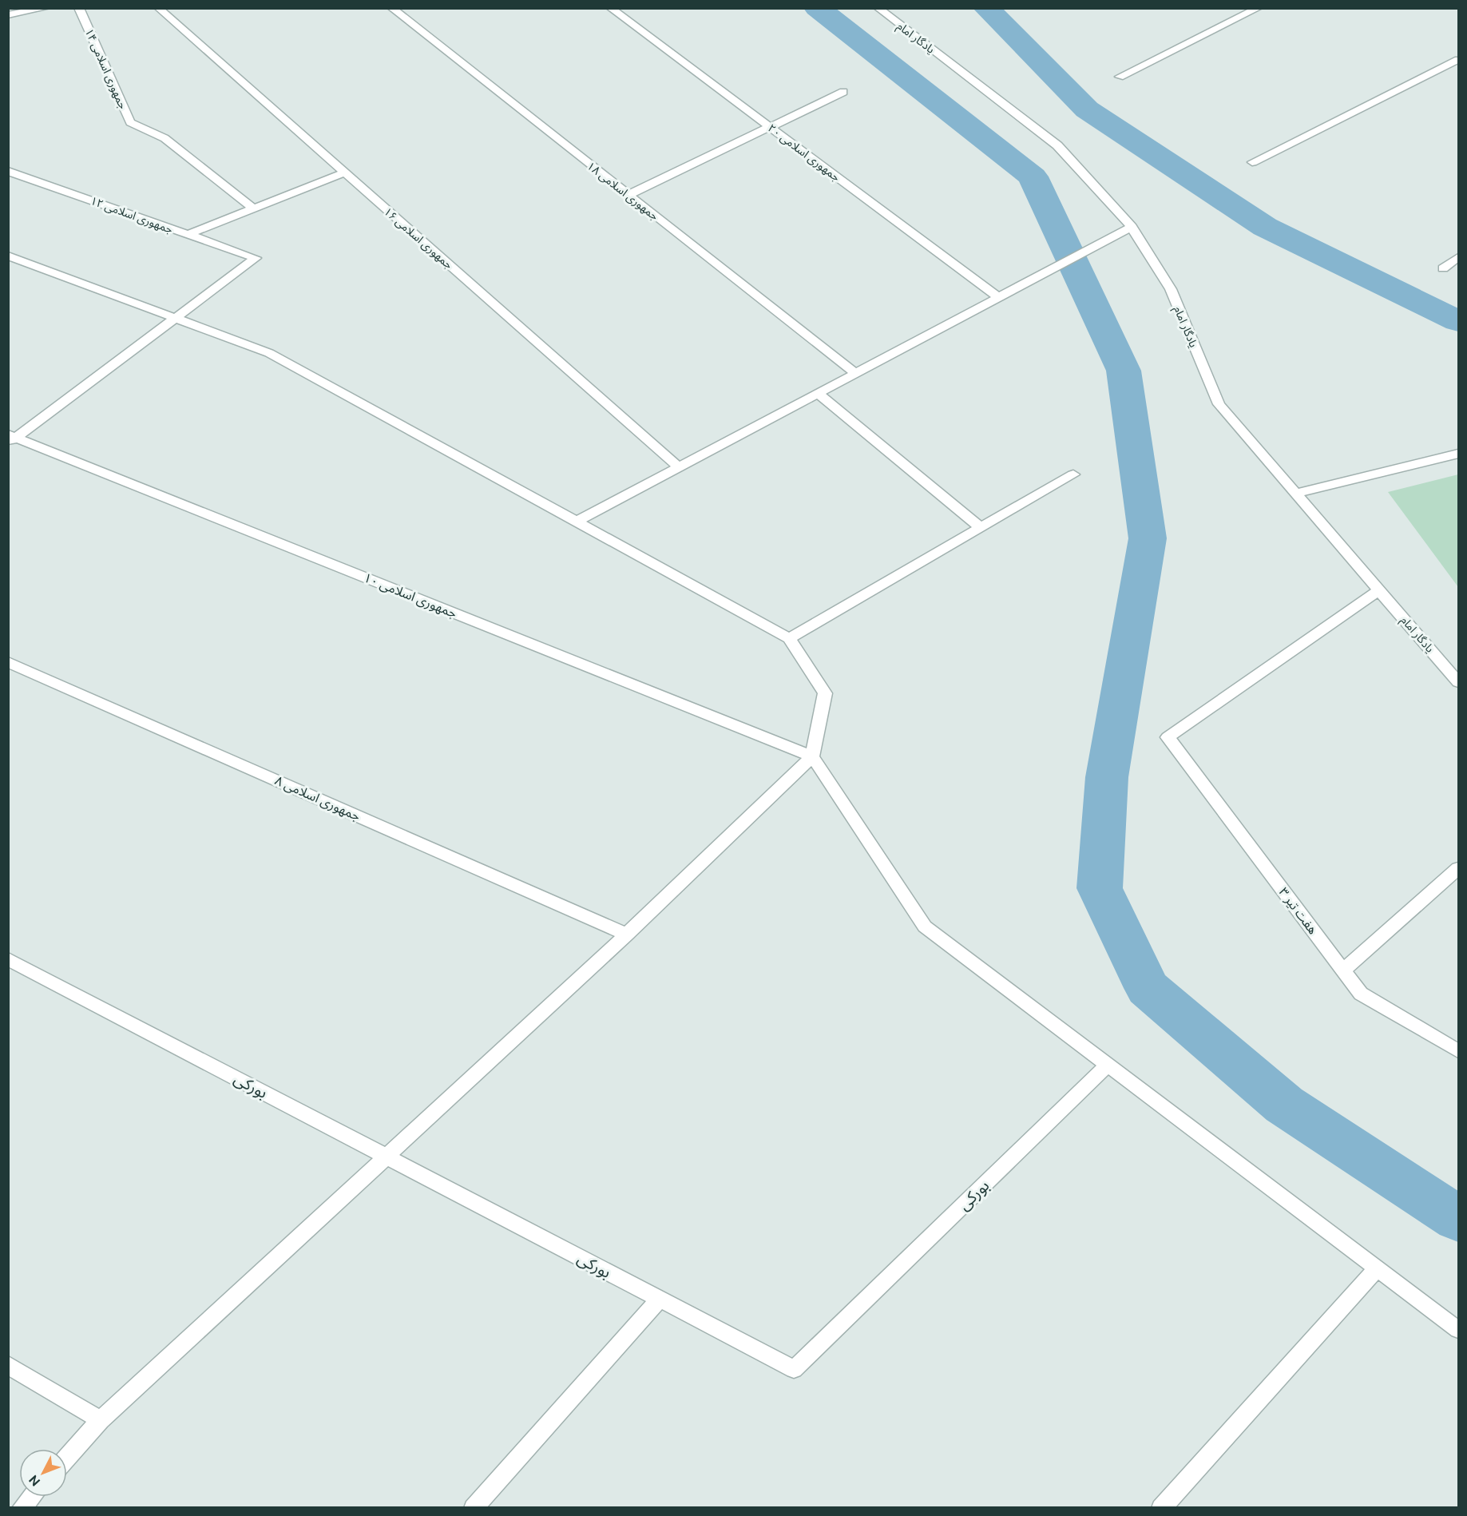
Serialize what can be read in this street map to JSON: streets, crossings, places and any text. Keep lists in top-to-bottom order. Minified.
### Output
{"streets":{"street":["یادگار امام","جمهوری اسلامی ۱۴","جمهوری اسلامی ۲۰","جمهوری اسلامی ۱۸","جمهوری اسلامی ۱۲","جمهوری اسلامی ۱۶","جمهوری اسلامی ۱۰","جمهوری اسلامی ۸","هفت تیر ۳","بورکی"]},"crossings":[["یادگار امام","هفت تیر ۳"]],"north":"bottom left"}
